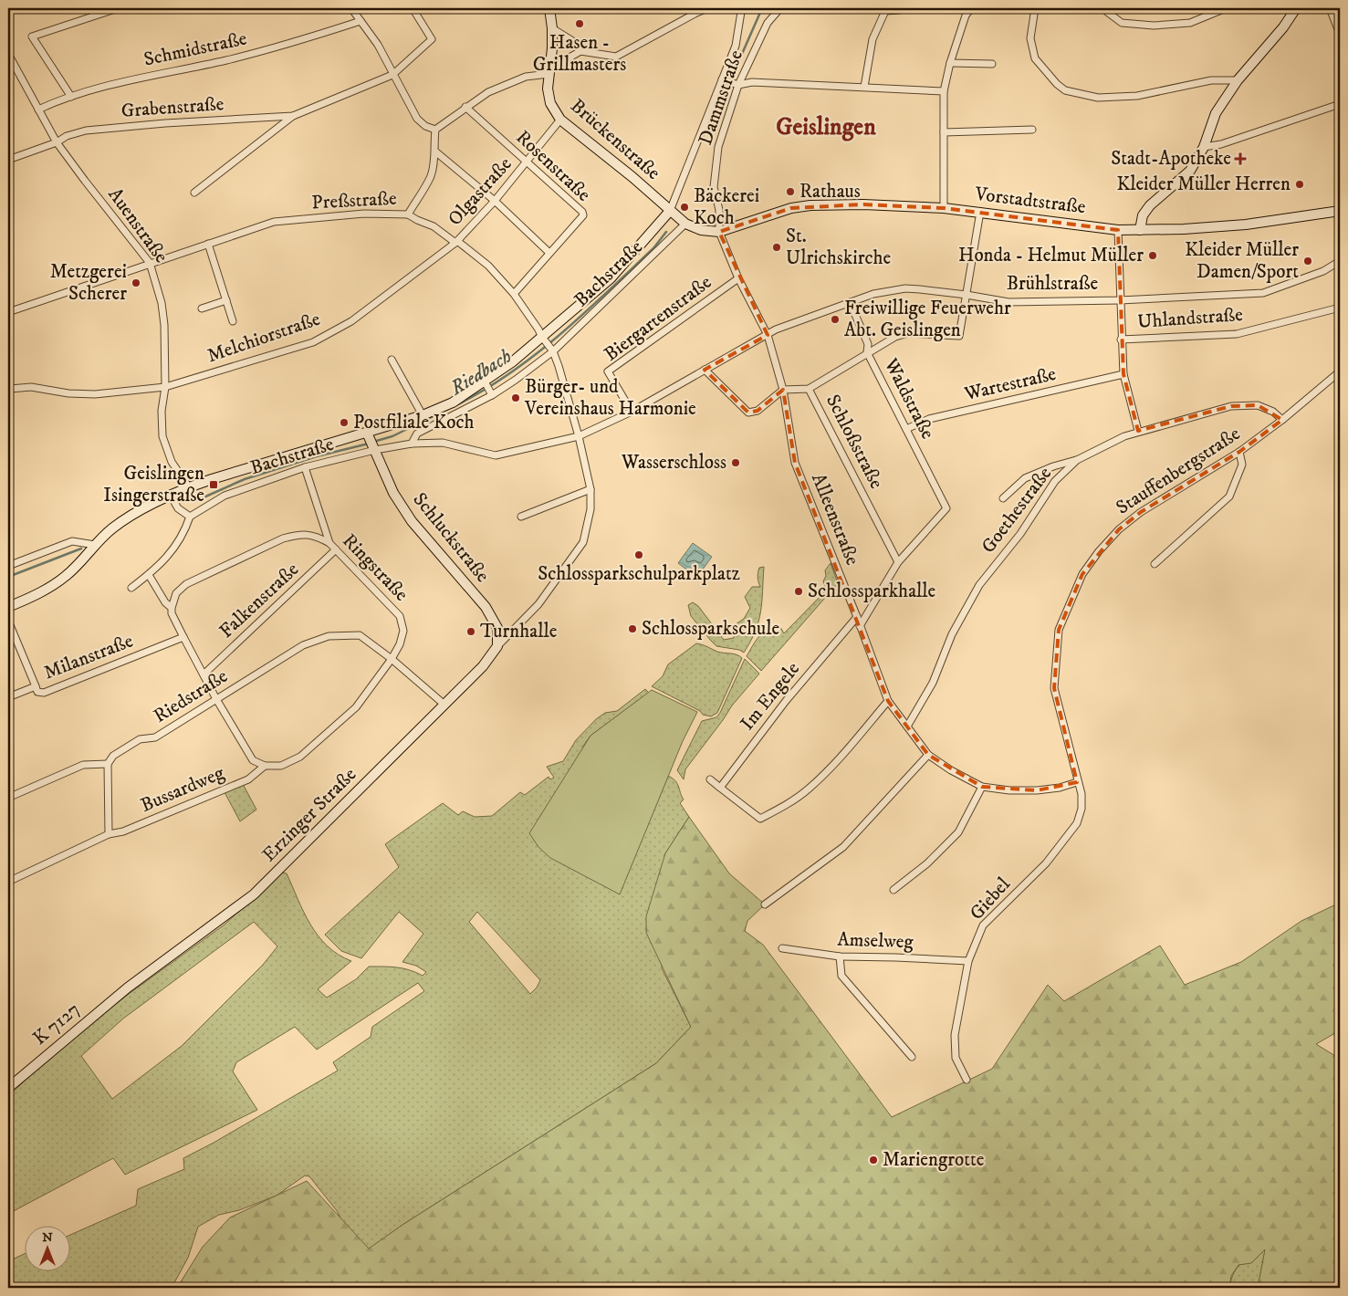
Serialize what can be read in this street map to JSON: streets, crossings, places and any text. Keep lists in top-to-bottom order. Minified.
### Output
{"streets":{"street":["Schmidstraße","Dammstraße","Grabenstraße","Brückenstraße","Rosenstraße","Olgastraße","Preßstraße","Vorstadtstraße","Auenstraße","Bachstraße","Brühlstraße","Biergartenstraße","Uhlandstraße","Melchiorstraße","Wartestraße","Waldstraße","Schloßstraße","Stauffenbergstraße","Goethestraße","Alleenstraße","Schluckstraße","Ringstraße","Falkenstraße","Milanstraße","Riedstraße","Im Engele","Bussardweg","Erzinger Straße","Giebel","Amselweg","K 7127"]},"crossings":[["Schmidstraße","Auenstraße"],["Dammstraße","Brückenstraße"],["Dammstraße","Vorstadtstraße"],["Grabenstraße","Auenstraße"],["Brückenstraße","Olgastraße"],["Brückenstraße","Vorstadtstraße"],["Brückenstraße","Bachstraße"],["Rosenstraße","Olgastraße"],["Rosenstraße","Preßstraße"],["Olgastraße","Preßstraße"],["Olgastraße","Melchiorstraße"],["Preßstraße","Auenstraße"],["Preßstraße","Bachstraße"],["Preßstraße","Brühlstraße"],["Preßstraße","Melchiorstraße"],["Preßstraße","Schluckstraße"],["Preßstraße","Erzinger Straße"],["Auenstraße","Bachstraße"],["Auenstraße","Melchiorstraße"],["Bachstraße","Brühlstraße"],["Bachstraße","Schluckstraße"],["Brühlstraße","Biergartenstraße"],["Brühlstraße","Waldstraße"],["Wartestraße","Waldstraße"],["Waldstraße","Schloßstraße"],["Schloßstraße","Alleenstraße"],["Stauffenbergstraße","Goethestraße"],["Stauffenbergstraße","Alleenstraße"],["Stauffenbergstraße","Giebel"],["Goethestraße","Alleenstraße"],["Alleenstraße","Im Engele"],["Alleenstraße","Giebel"],["Schluckstraße","Erzinger Straße"],["Ringstraße","Falkenstraße"],["Ringstraße","Riedstraße"],["Ringstraße","Bussardweg"],["Riedstraße","Erzinger Straße"],["Erzinger Straße","K 7127"],["Giebel","Amselweg"]],"districts":["Geislingen"],"water":["Riedbach"],"places":{"other":["Hasen - Grillmasters","Kleider Müller Herren","Rathaus","Bäckerei Koch","St. Ulrichskirche","Honda - Helmut Müller","Kleider Müller Damen/Sport","Metzgerei Scherer","Freiwillige Feuerwehr Abt. Geislingen","Bürger- und Vereinshaus Harmonie","Postfiliale Koch","Wasserschloss","Schlossparkschulparkplatz","Schlossparkhalle","Schlossparkschule","Turnhalle","Mariengrotte"],"health":["Stadt-Apotheke"],"transit":["Geislingen Isingerstraße"]},"north":"top"}
